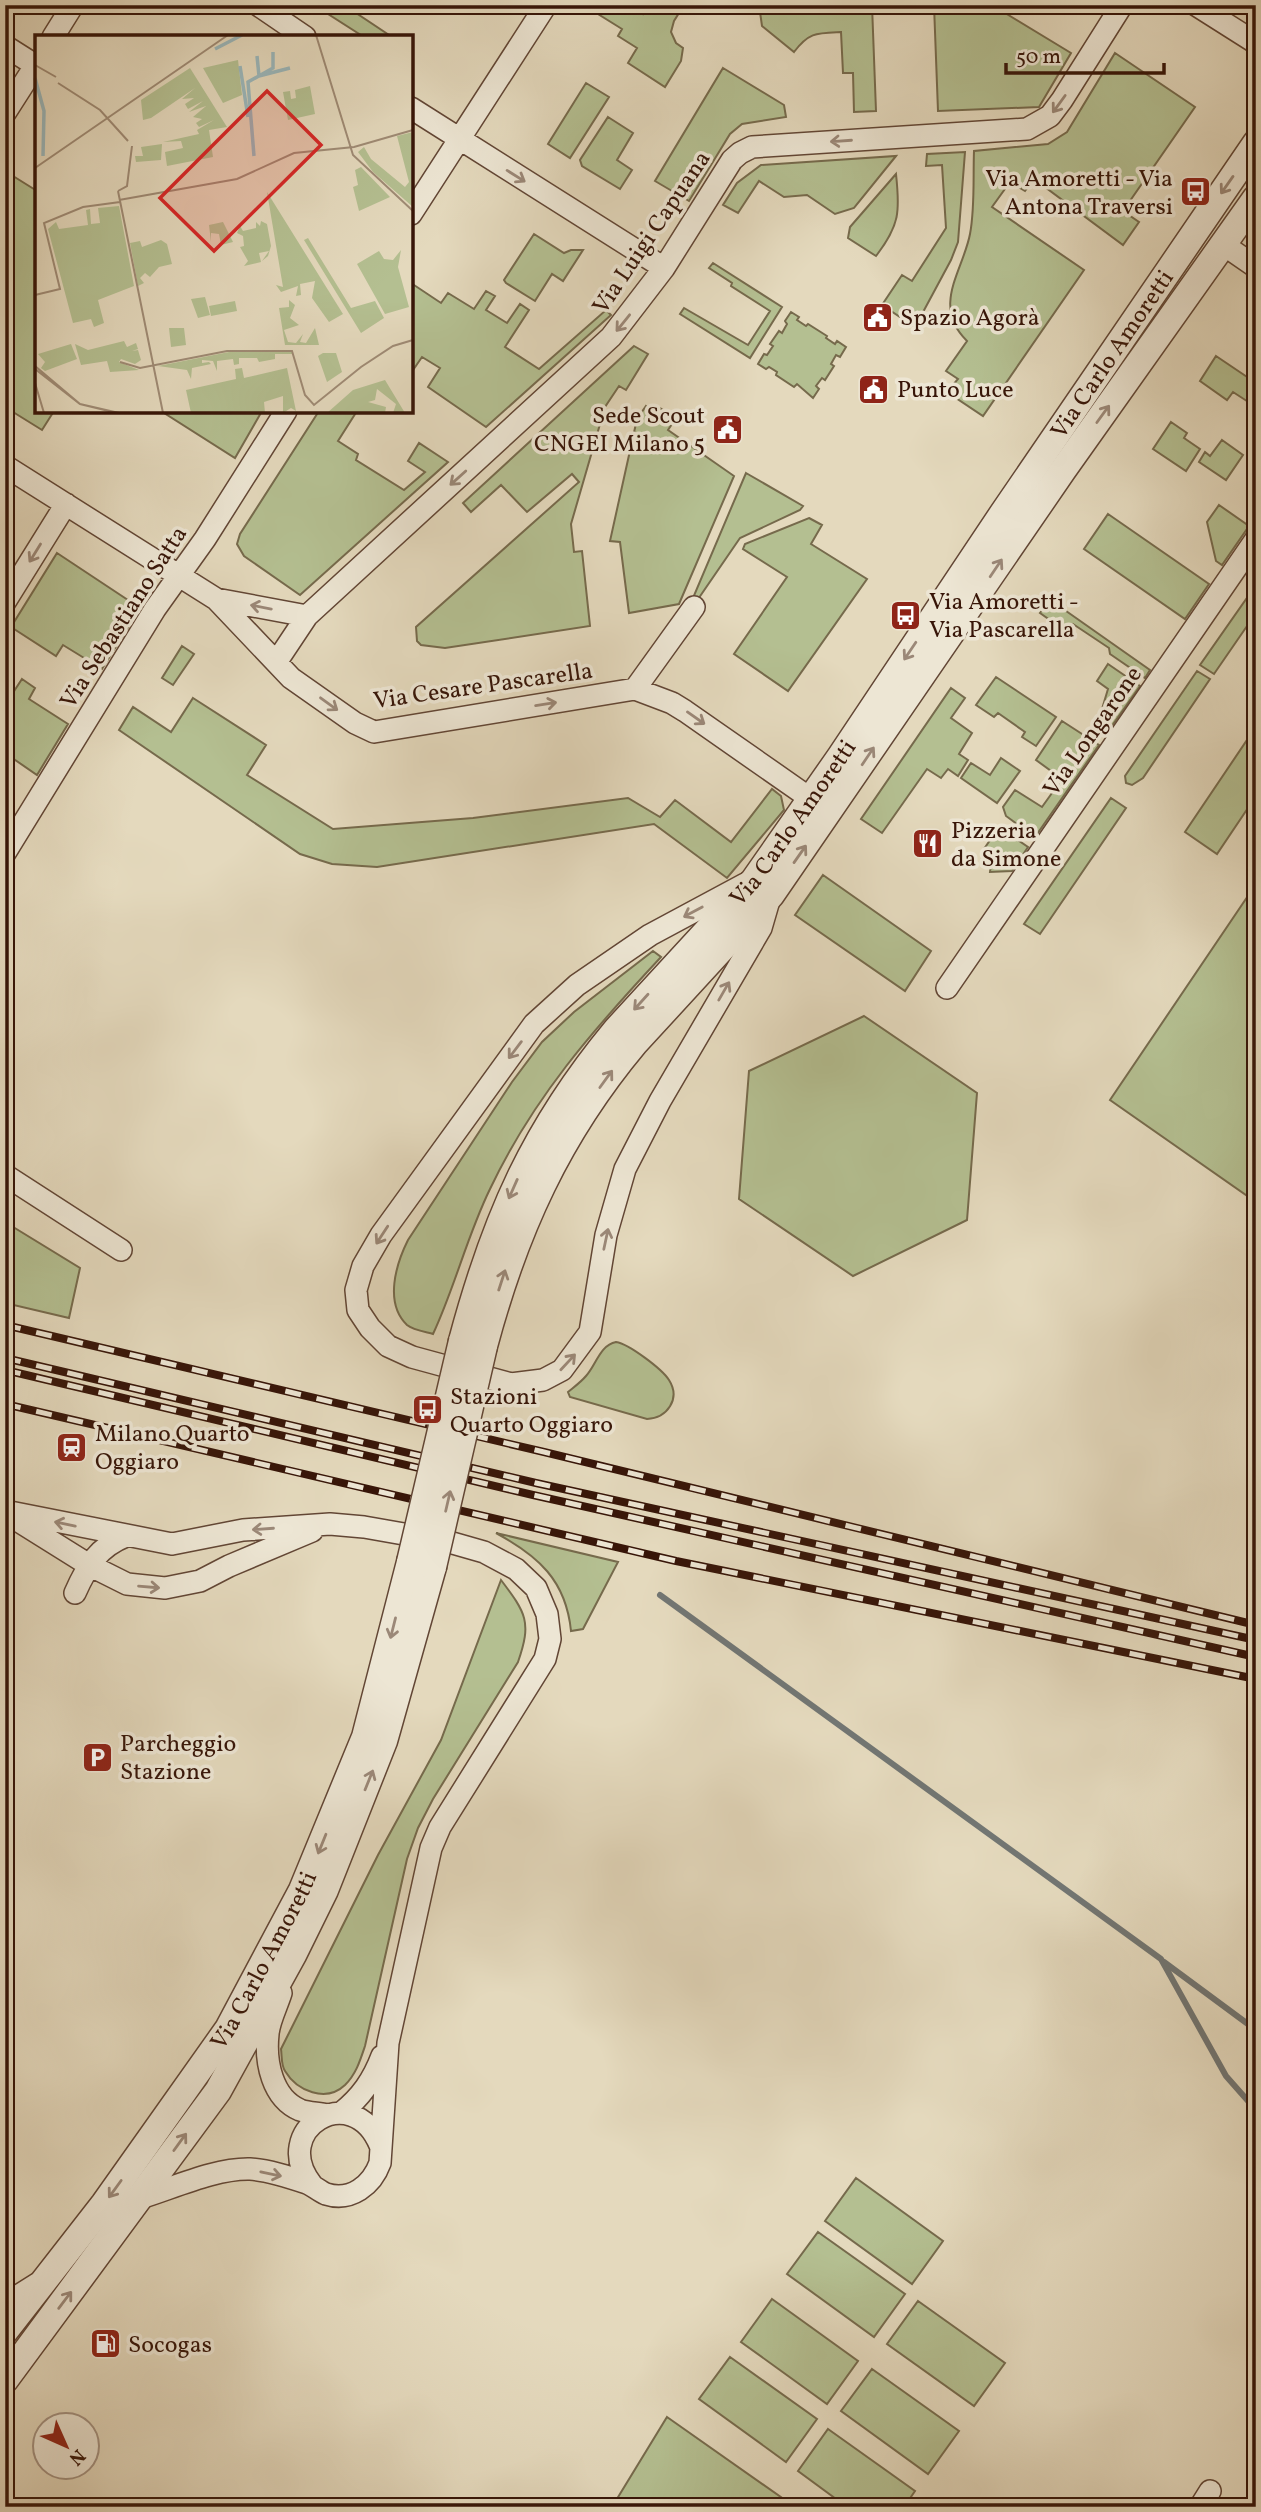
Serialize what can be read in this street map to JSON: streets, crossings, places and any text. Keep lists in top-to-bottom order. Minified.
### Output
{"streets":{"street":["Via Luigi Capuana","Via Carlo Amoretti","Via Sebastiano Satta","Via Cesare Pascarella","Via Longarone"]},"crossings":[["Via Luigi Capuana","Via Cesare Pascarella"],["Via Sebastiano Satta","Via Cesare Pascarella"]],"one_way":["Via Luigi Capuana","Via Cesare Pascarella"],"places":{"bus stop":["Via Amoretti - Via Antona Traversi","Via Amoretti - Via Pascarella","Stazioni Quarto Oggiaro"],"public building":["Spazio Agorà","Punto Luce","Sede Scout CNGEI Milano 5"],"restaurant":["Pizzeria da Simone"],"station":["Milano Quarto Oggiaro"],"parking":["Parcheggio Stazione"],"fuel station":["Socogas"]},"scale_bar":"50 m","north":"bottom right"}
